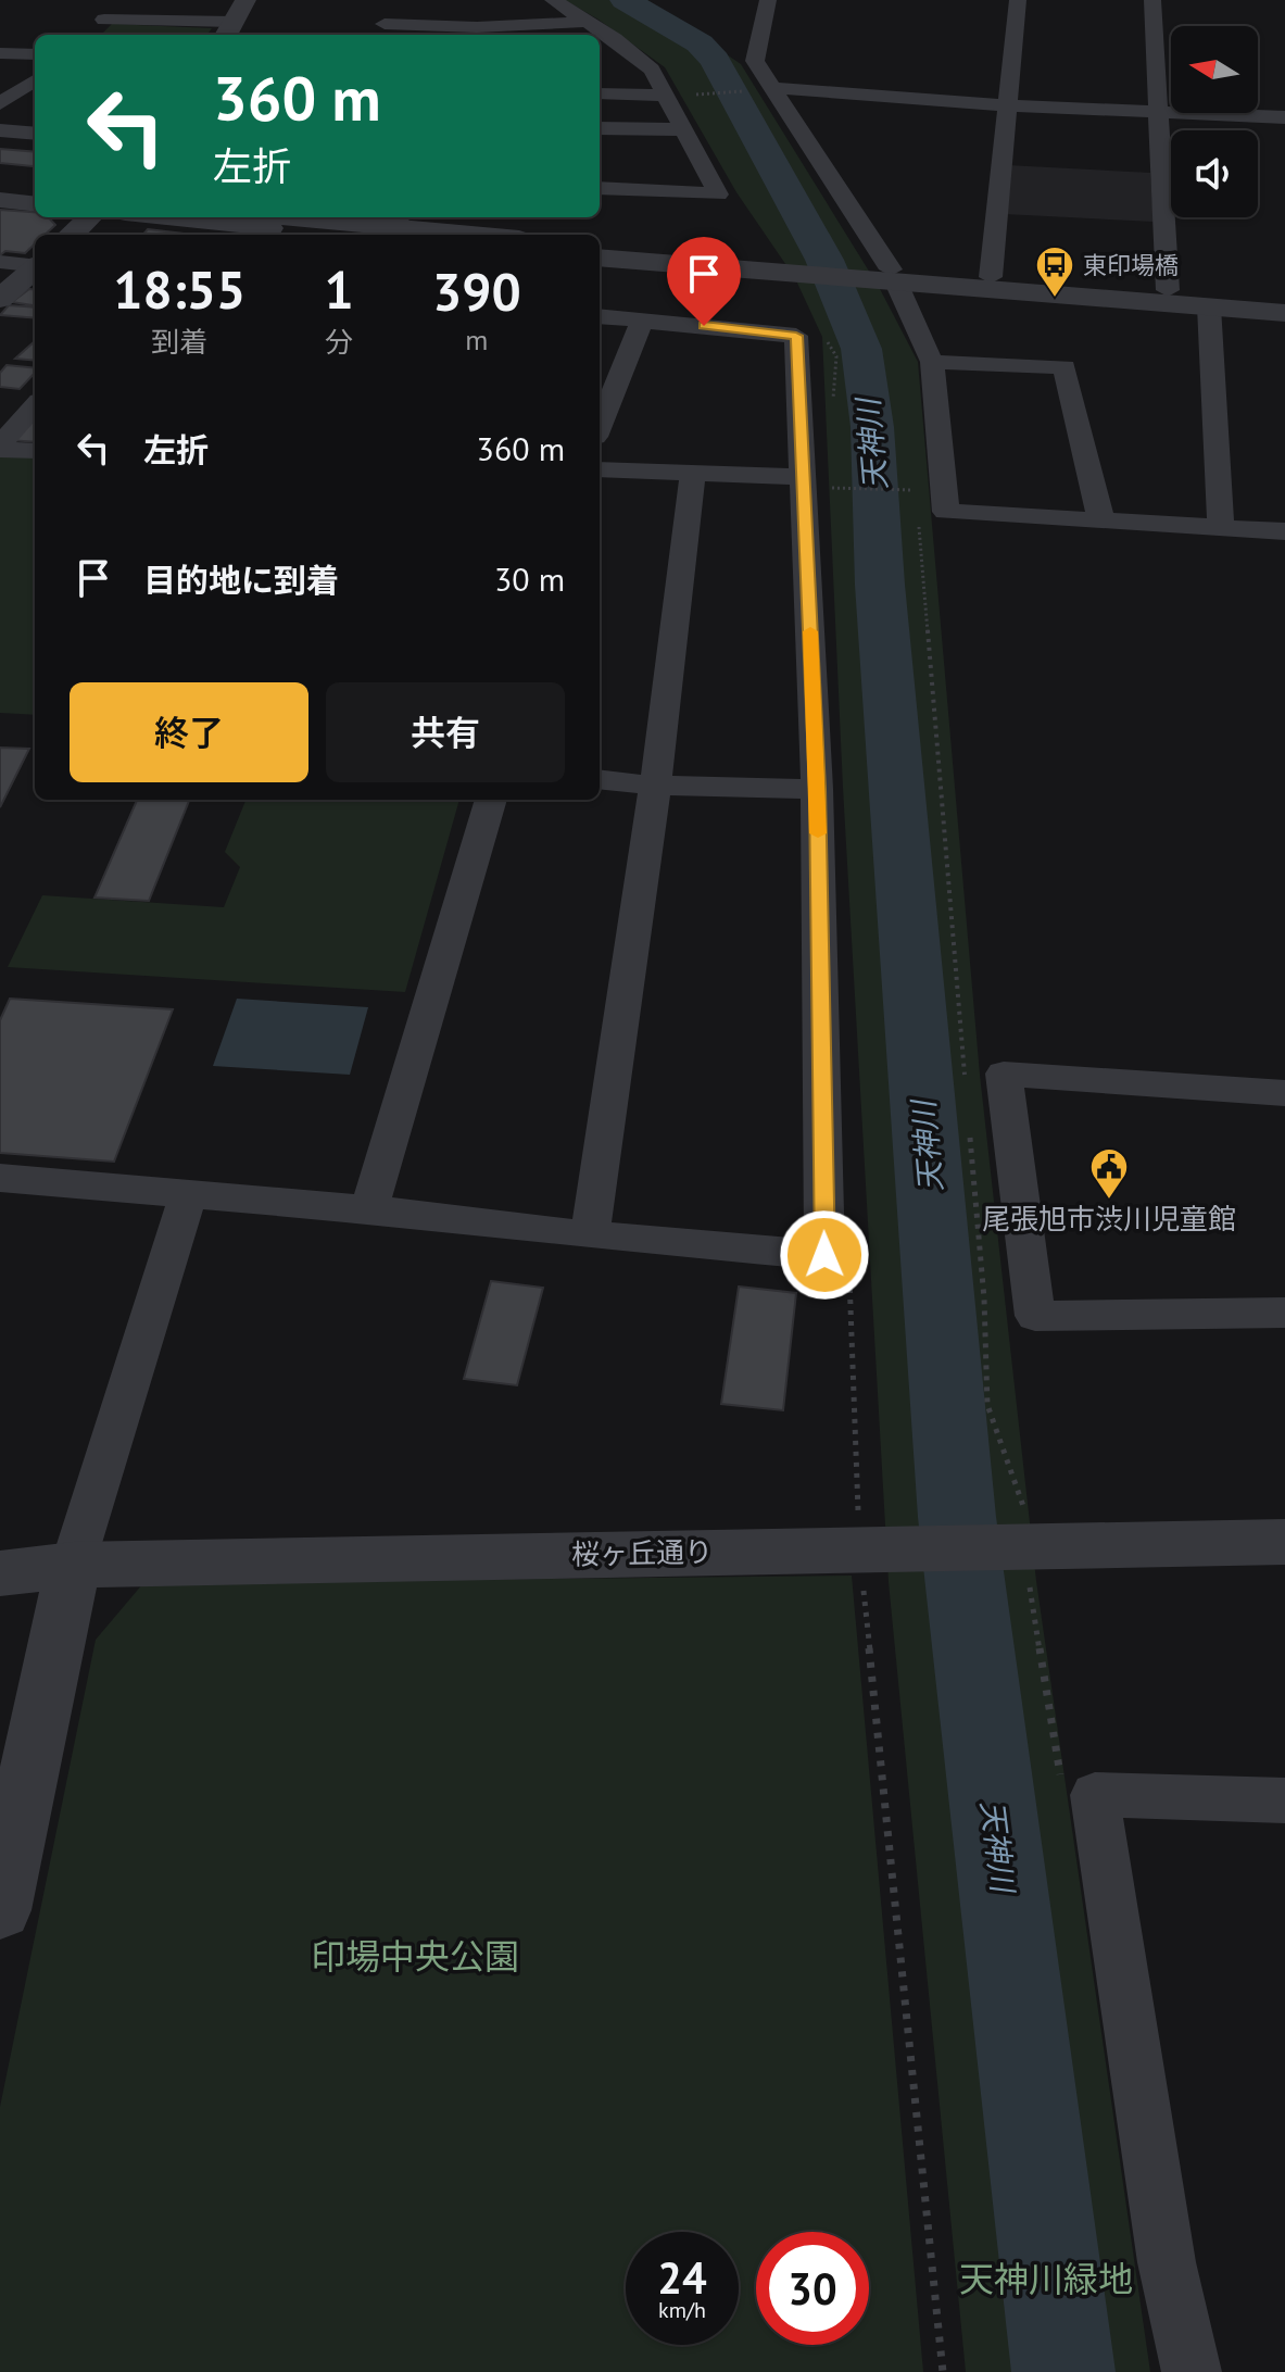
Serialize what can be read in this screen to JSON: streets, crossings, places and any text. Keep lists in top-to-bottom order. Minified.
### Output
{"streets":{"street":["桜ヶ丘通り"]},"water":["天神川"],"parks":["印場中央公園","天神川緑地"],"places":{"bus stop":["東印場橋"],"public building":["尾張旭市渋川児童館"]},"north":"left","page":{"turn":["360 m","左折"],"eta":["18:55","到着","1","分","390","m"],"list":[{"name":"左折","value":"360 m"},{"name":"目的地に到着","value":"30 m"}],"buttons":["終了","共有"],"speed":"24 km/h","limit":"30"}}
